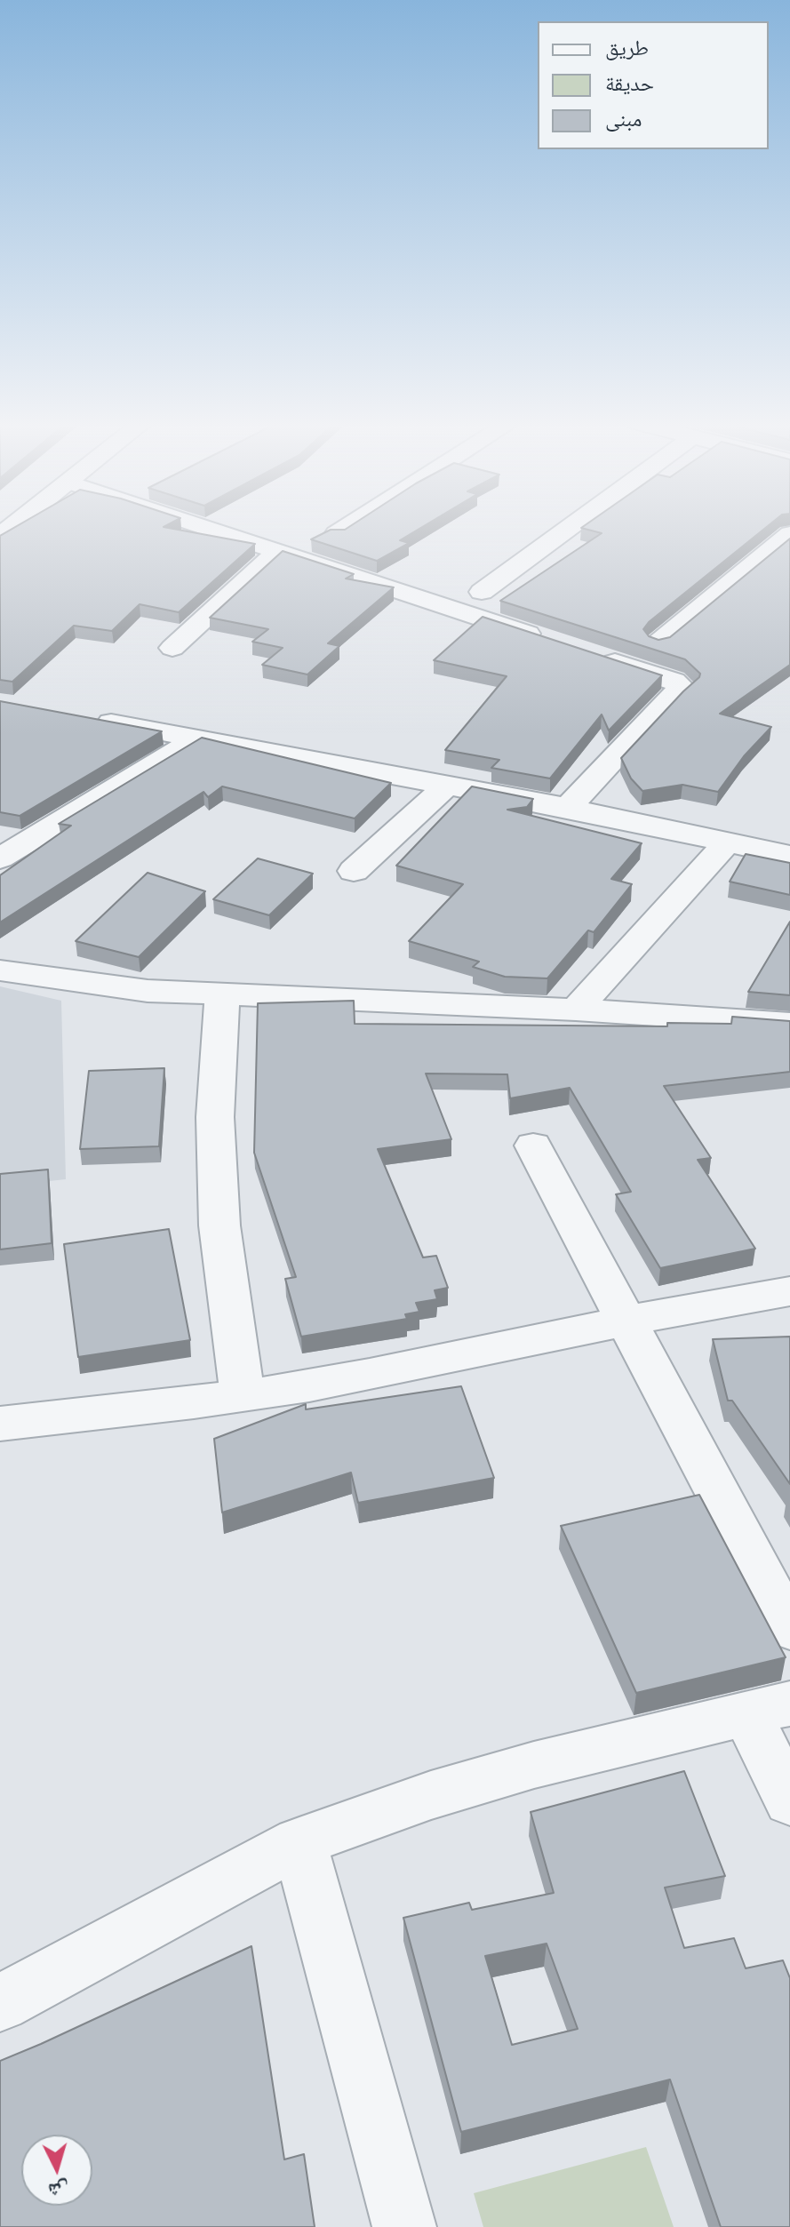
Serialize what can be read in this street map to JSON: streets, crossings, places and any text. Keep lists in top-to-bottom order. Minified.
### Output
{"legend":["طريق","حديقة","مبنى"],"north":"bottom"}
